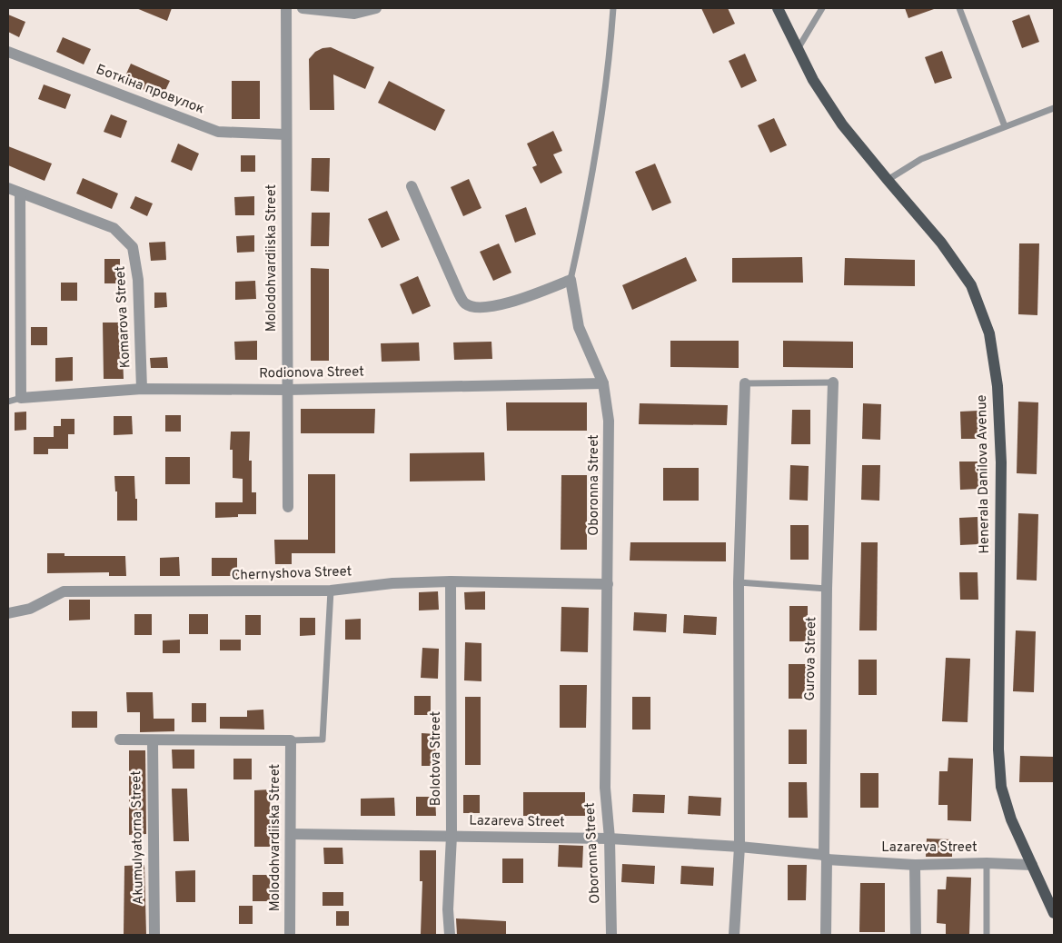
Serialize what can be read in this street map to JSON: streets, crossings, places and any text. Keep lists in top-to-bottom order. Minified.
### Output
{"streets":{"main road":["Henerala Danilova Avenue"],"street":["Боткіна провулок","Molodohvardiiska Street","Komarova Street","Rodionova Street","Oboronna Street","Chernyshova Street","Gurova Street","Bolotova Street","Lazareva Street","Akumulyatorna Street"]},"crossings":[["Боткіна провулок","Molodohvardiiska Street"],["Molodohvardiiska Street","Rodionova Street"],["Molodohvardiiska Street","Lazareva Street"],["Komarova Street","Rodionova Street"],["Rodionova Street","Oboronna Street"],["Henerala Danilova Avenue","Lazareva Street"],["Oboronna Street","Chernyshova Street"],["Oboronna Street","Lazareva Street"],["Chernyshova Street","Bolotova Street"],["Gurova Street","Lazareva Street"],["Bolotova Street","Lazareva Street"]]}
